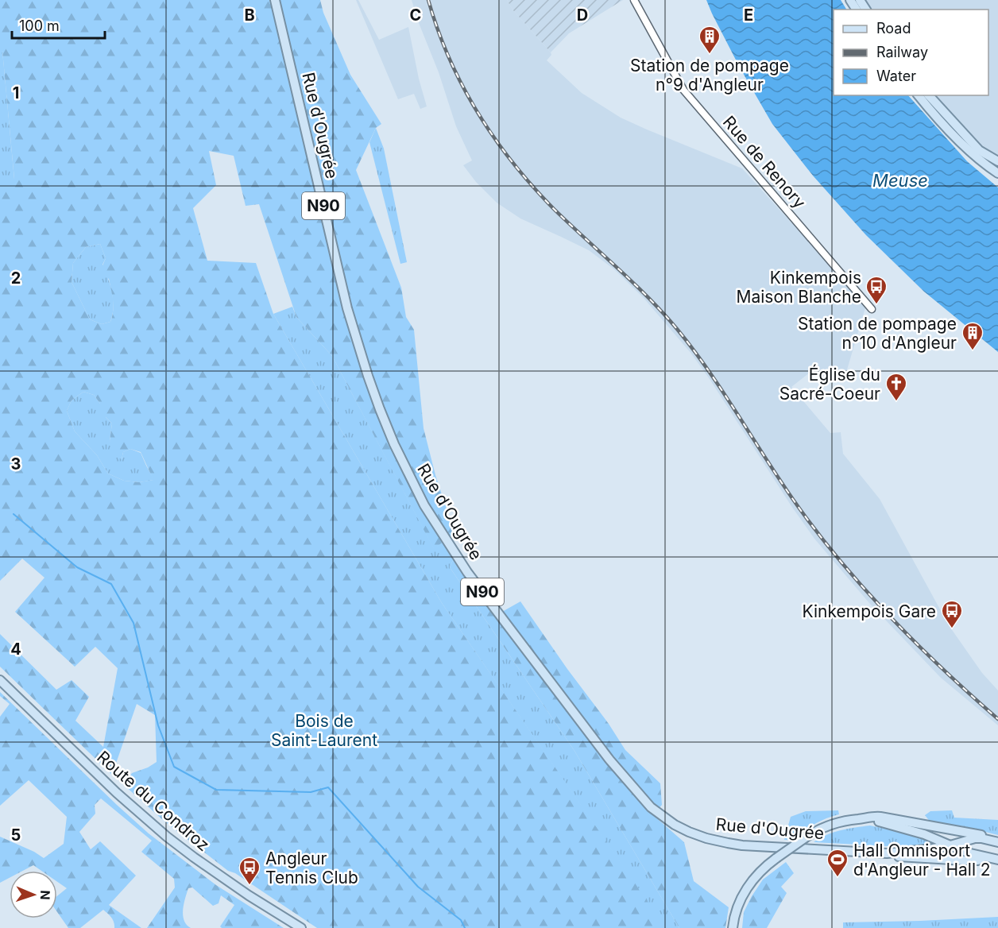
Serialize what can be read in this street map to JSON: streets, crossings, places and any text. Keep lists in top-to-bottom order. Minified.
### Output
{"streets":{"main road":["Rue d'Ougrée","N90","Route du Condroz"],"street":["Rue de Renory"]},"water":["Meuse"],"parks":["Bois de Saint-Laurent"],"places":{"building":["Station de pompage n°9 d'Angleur","Station de pompage n°10 d'Angleur"],"bus stop":["Kinkempois Maison Blanche","Kinkempois Gare","Angleur Tennis Club"],"church":["Église du Sacré-Coeur"],"sports":["Hall Omnisport d'Angleur - Hall 2"]},"legend":["Road","Railway","Water"],"scale_bar":"100 m","north":"right","grid":{"columns":["B","C","D","E"],"rows":["1","2","3","4","5"]}}
